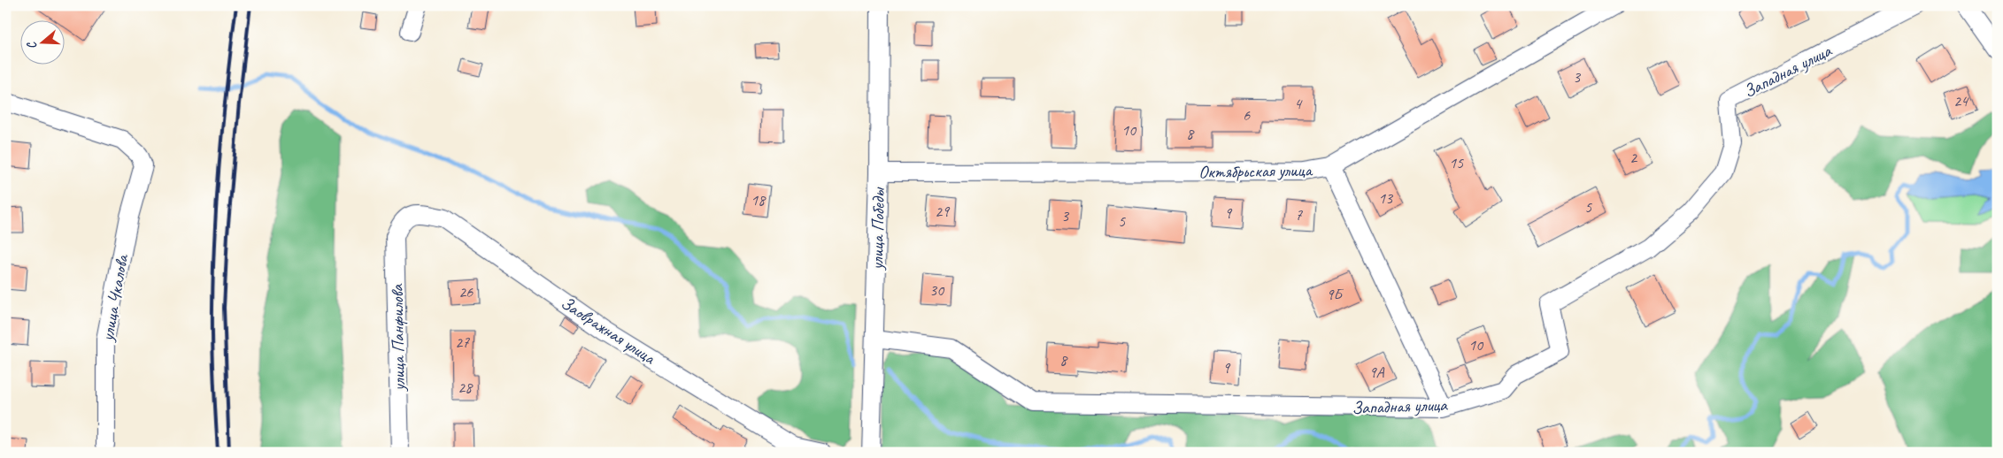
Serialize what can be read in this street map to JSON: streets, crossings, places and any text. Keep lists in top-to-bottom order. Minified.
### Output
{"streets":{"street":["Западная улица","Октябрьская улица","улица Победы","улица Чкалова","Заовражная улица","улица Панфилова"]},"crossings":[["Западная улица","улица Победы"],["Октябрьская улица","улица Победы"],["Заовражная улица","улица Панфилова"]],"house_numbers":["3","24","4","6","10","8","2","15","13","18","5","29","9","7","3","5","30","26","9Б","27","10","8","9","9А","28"],"north":"left"}
